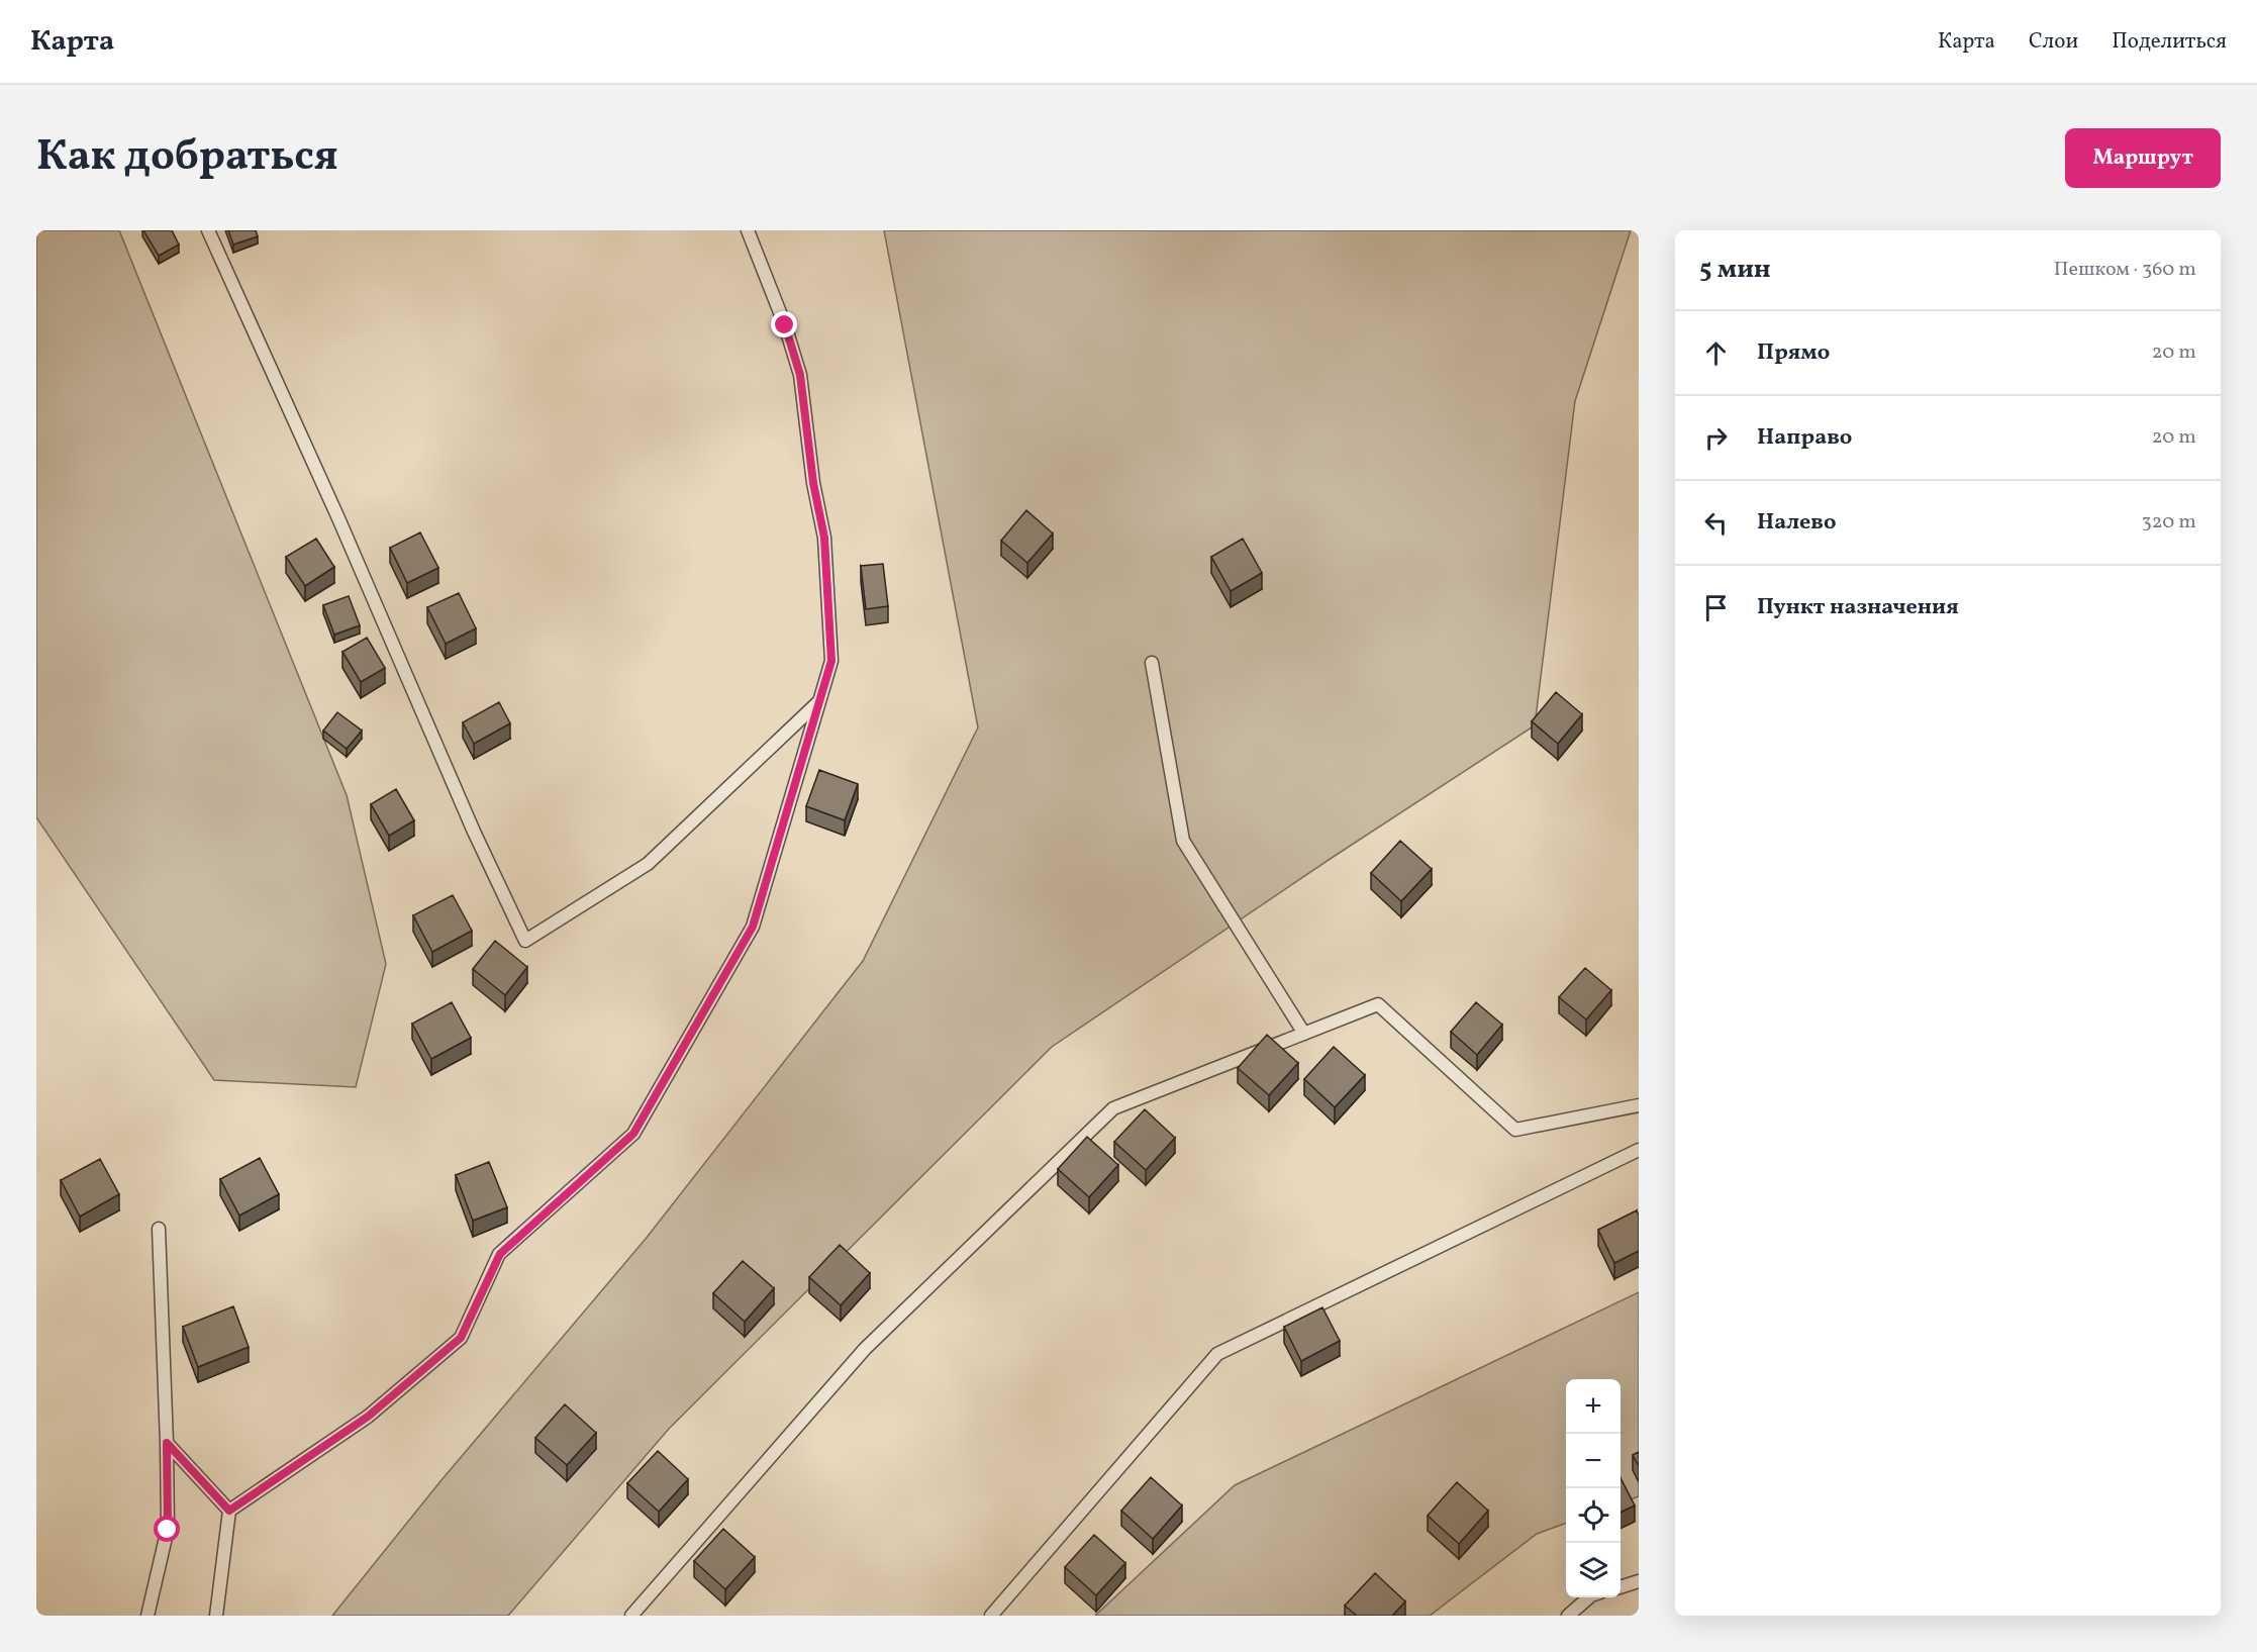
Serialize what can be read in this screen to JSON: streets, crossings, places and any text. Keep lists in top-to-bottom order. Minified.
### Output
{"page":{"header":"Карта","nav":["Карта","Слои","Поделиться"],"title":"Как добраться","buttons":"Маршрут","heading":["5 мин","Пешком · 360 m"],"list":[["Прямо","20 m"],["Направо","20 m"],["Налево","320 m"],"Пункт назначения"],"map_buttons":["+","−"]}}
